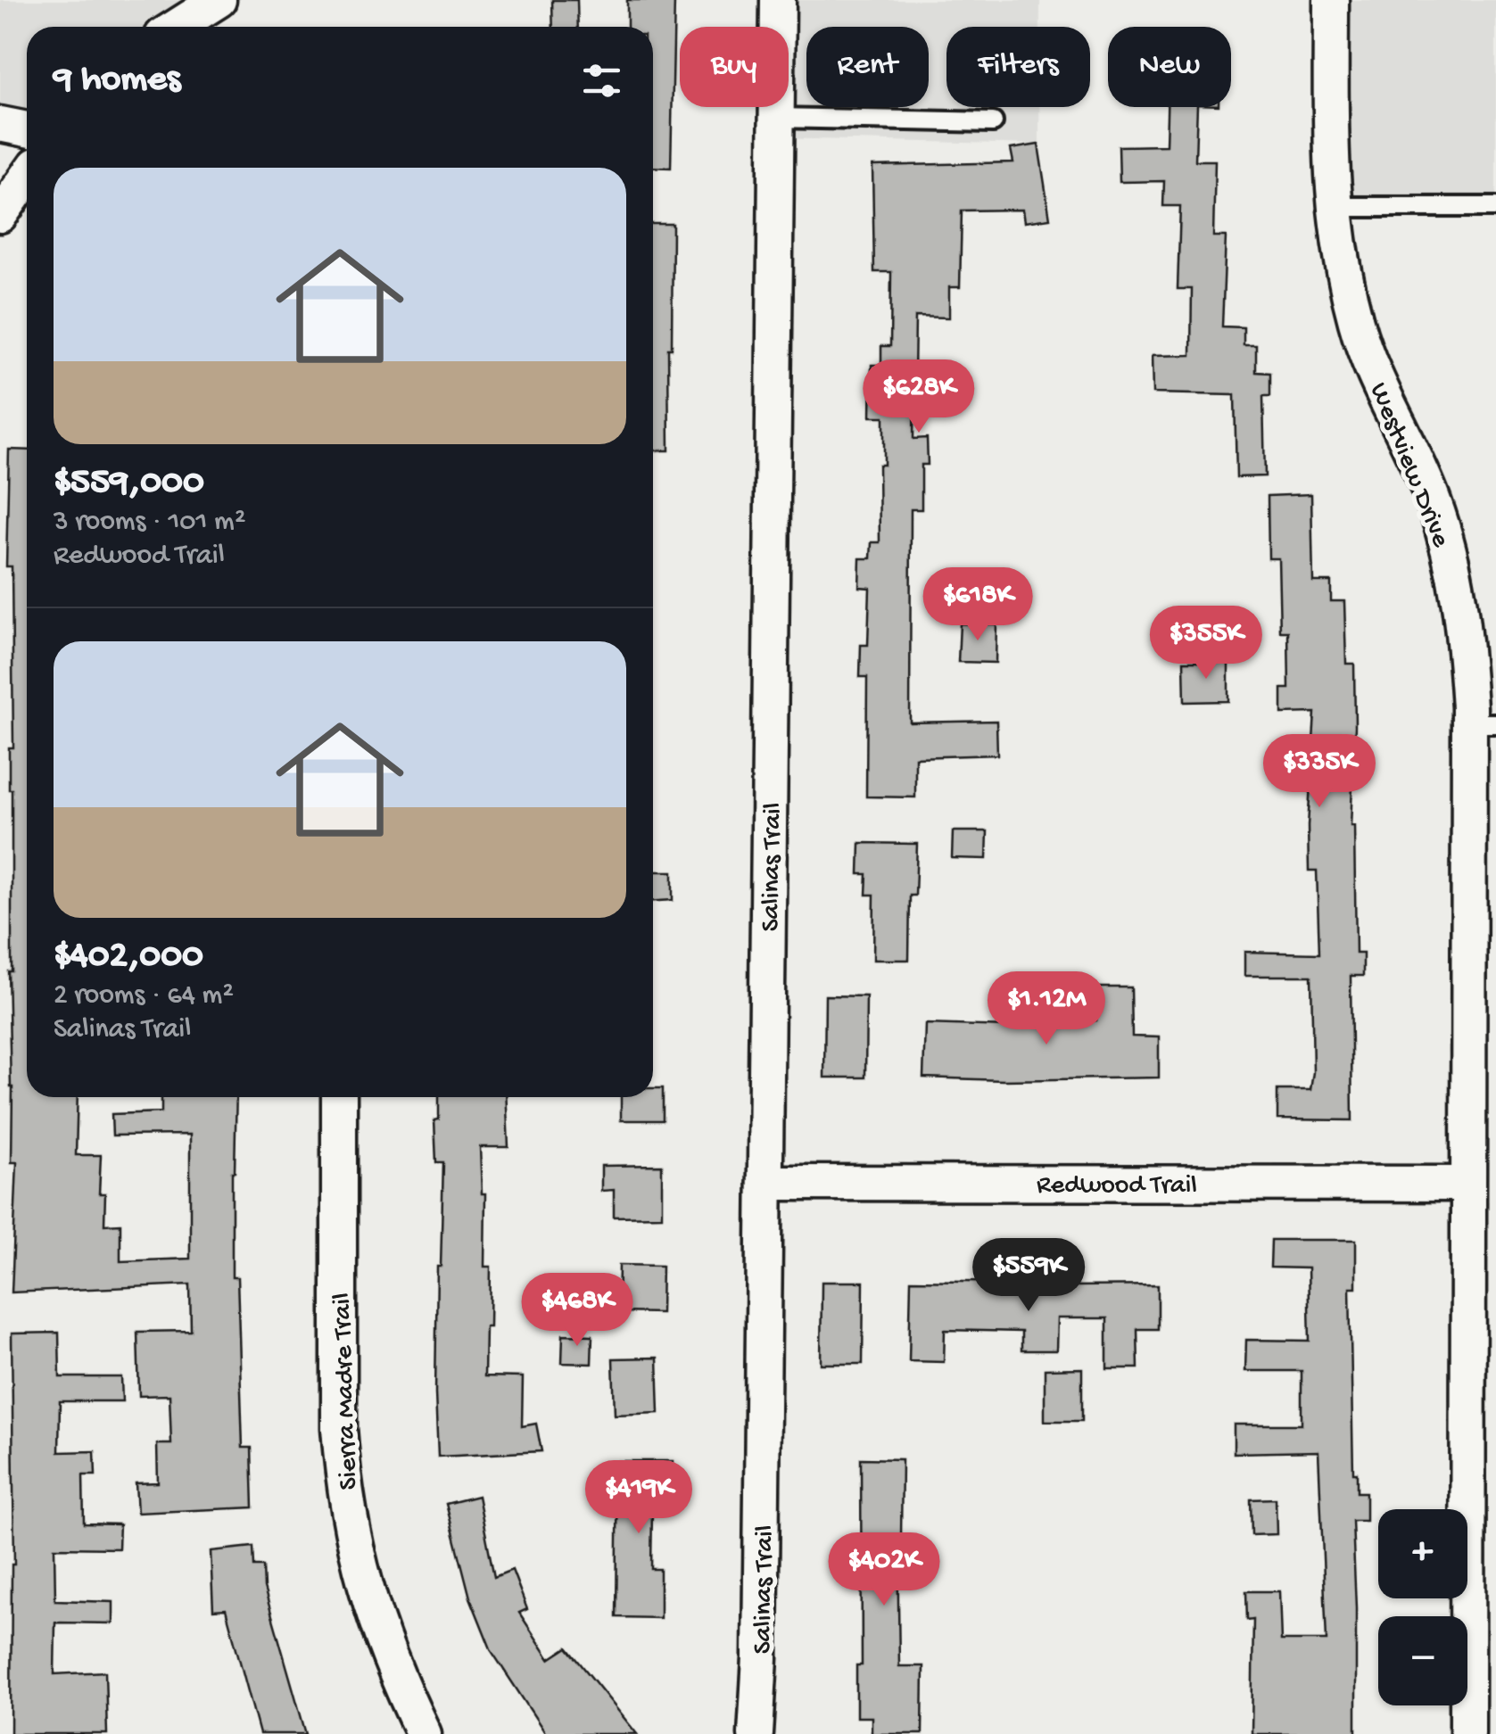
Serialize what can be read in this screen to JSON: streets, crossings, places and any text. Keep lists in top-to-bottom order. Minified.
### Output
{"streets":{"street":["Westview Drive","Salinas Trail","Redwood Trail","Sierra Madre Trail"]},"crossings":[["Westview Drive","Redwood Trail"],["Salinas Trail","Redwood Trail"]],"page":{"chip":["Buy","Rent","Filters","New"],"heading":"9 homes","list":[{"name":"$559,000","note":"3 rooms · 101 m² · Redwood Trail"},{"name":"$402,000","note":"2 rooms · 64 m² · Salinas Trail"}],"price":["$628K","$618K","$355K","$335K","$1.12M","$559K","$468K","$419K","$402K"],"map_buttons":["+","−"]}}
